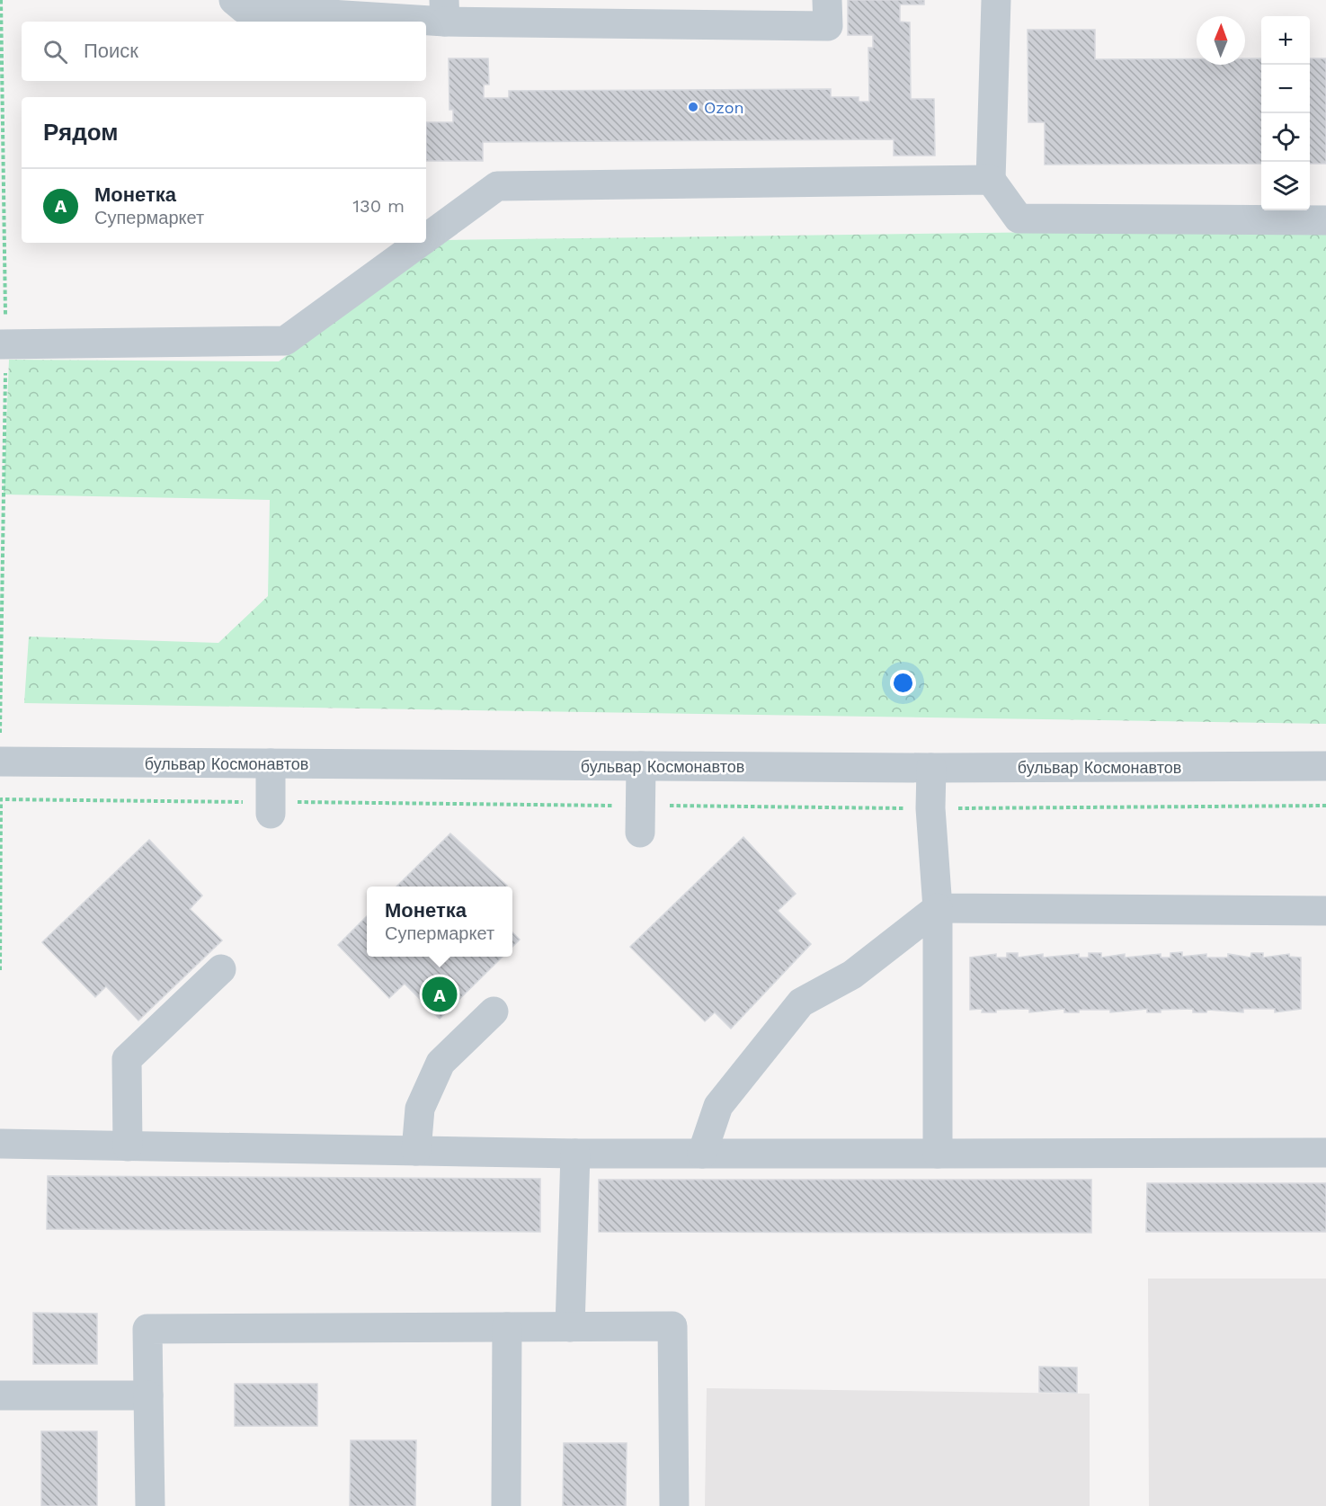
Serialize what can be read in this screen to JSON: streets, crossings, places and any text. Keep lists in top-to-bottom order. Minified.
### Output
{"streets":{"street":["бульвар Космонавтов"]},"places":["Ozon"],"north":"top","page":{"map_buttons":["+","−"],"search":"Поиск","heading":"Рядом","list":[{"mark":"A","name":"Монетка","note":"Супермаркет","value":"130 m"}],"popup":["Монетка","Супермаркет"],"pins":"A"}}
